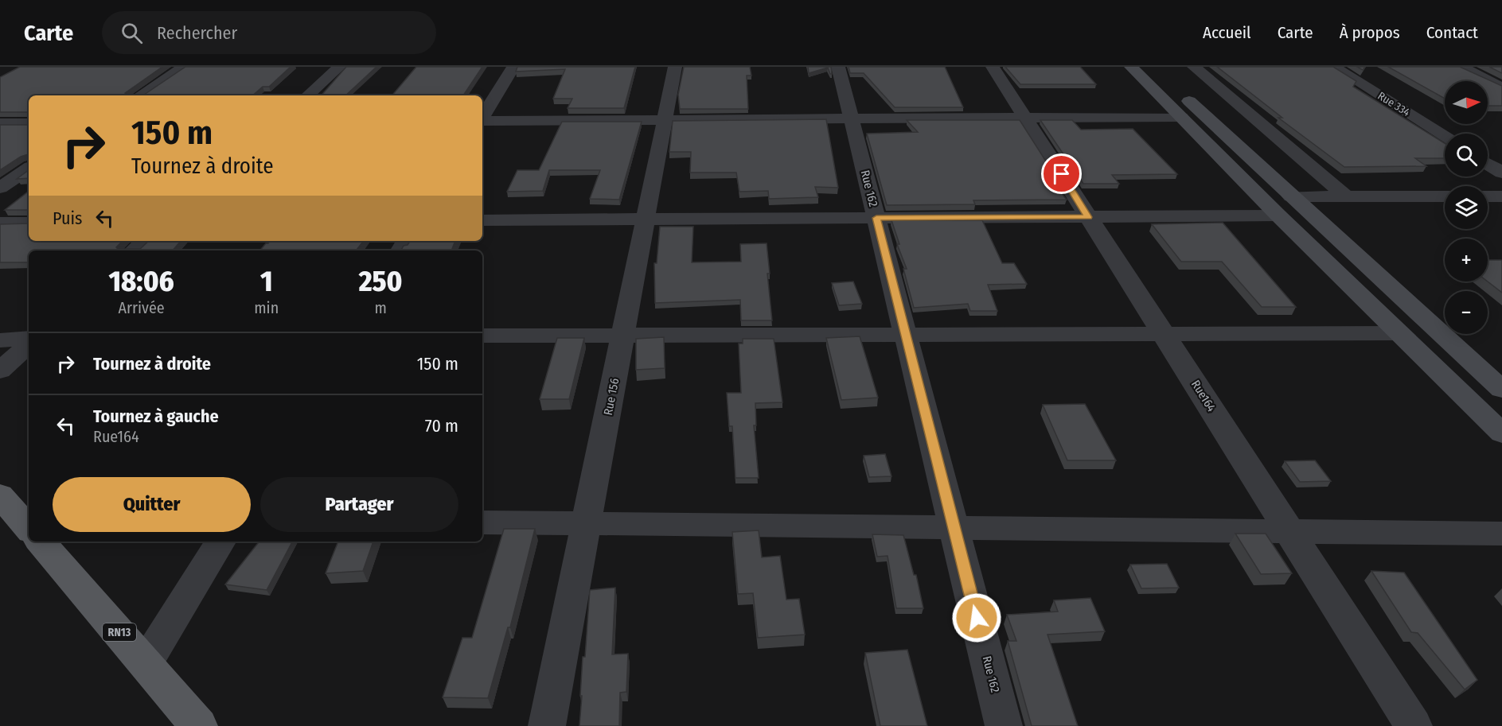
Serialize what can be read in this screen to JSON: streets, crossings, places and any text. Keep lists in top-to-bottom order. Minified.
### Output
{"streets":{"main road":["RN13"],"street":["Rue 334","Rue 162","Rue164","Rue 156"]},"north":"right","page":{"header":"Carte","search":"Rechercher","nav":["Accueil","Carte","À propos","Contact"],"map_buttons":["+","−"],"turn":["150 m","Tournez à droite"],"then":"Puis","eta":["18:06","Arrivée","1","min","250","m"],"list":[{"name":"Tournez à droite","value":"150 m"},{"name":"Tournez à gauche","note":"Rue164","value":"70 m"}],"buttons":["Quitter","Partager"]}}
